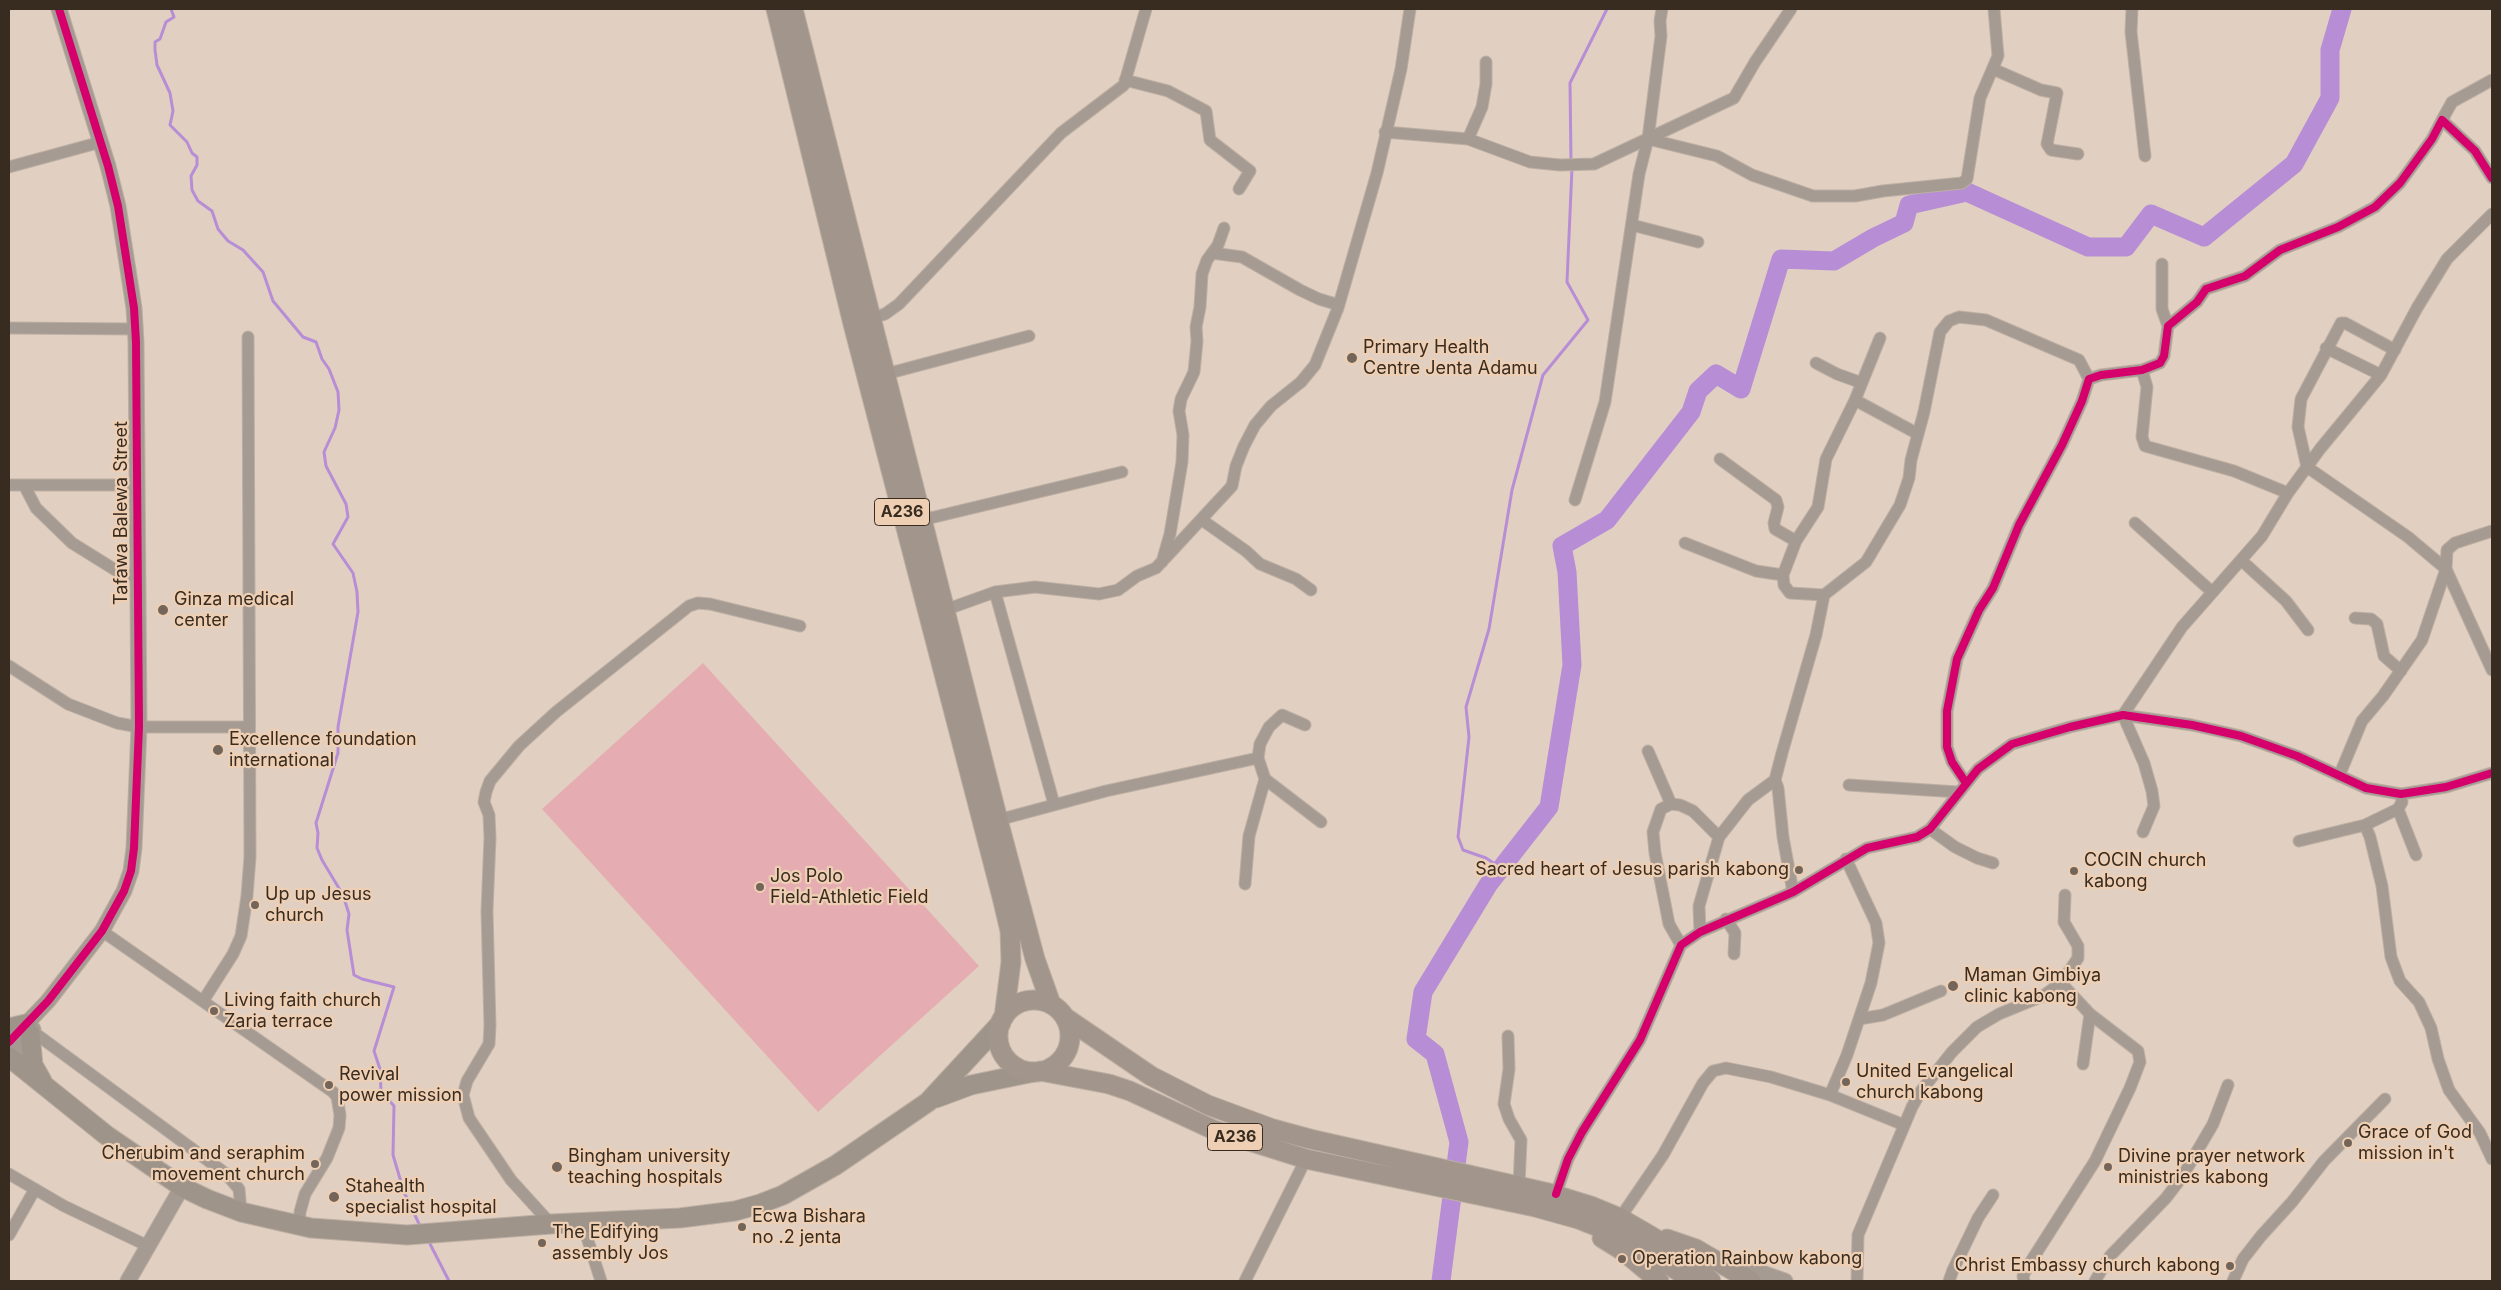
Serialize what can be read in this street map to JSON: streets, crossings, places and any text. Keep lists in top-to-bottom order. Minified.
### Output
{"streets":{"highway":["A236"],"street":["Tafawa Balewa Street"]},"places":["Primary Health Centre Jenta Adamu","Ginza medical center","Excellence foundation international","Sacred heart of Jesus parish kabong","COCIN church kabong","Jos Polo Field-Athletic Field","Up up Jesus church","Maman Gimbiya clinic kabong","Living faith church Zaria terrace","United Evangelical church kabong","Revival power mission","Grace of God mission in't","Cherubim and seraphim movement church","Bingham university teaching hospitals","Divine prayer network ministries kabong","Stahealth specialist hospital","Ecwa Bishara no .2 jenta","The Edifying assembly Jos","Operation Rainbow kabong","Christ Embassy church kabong"]}
